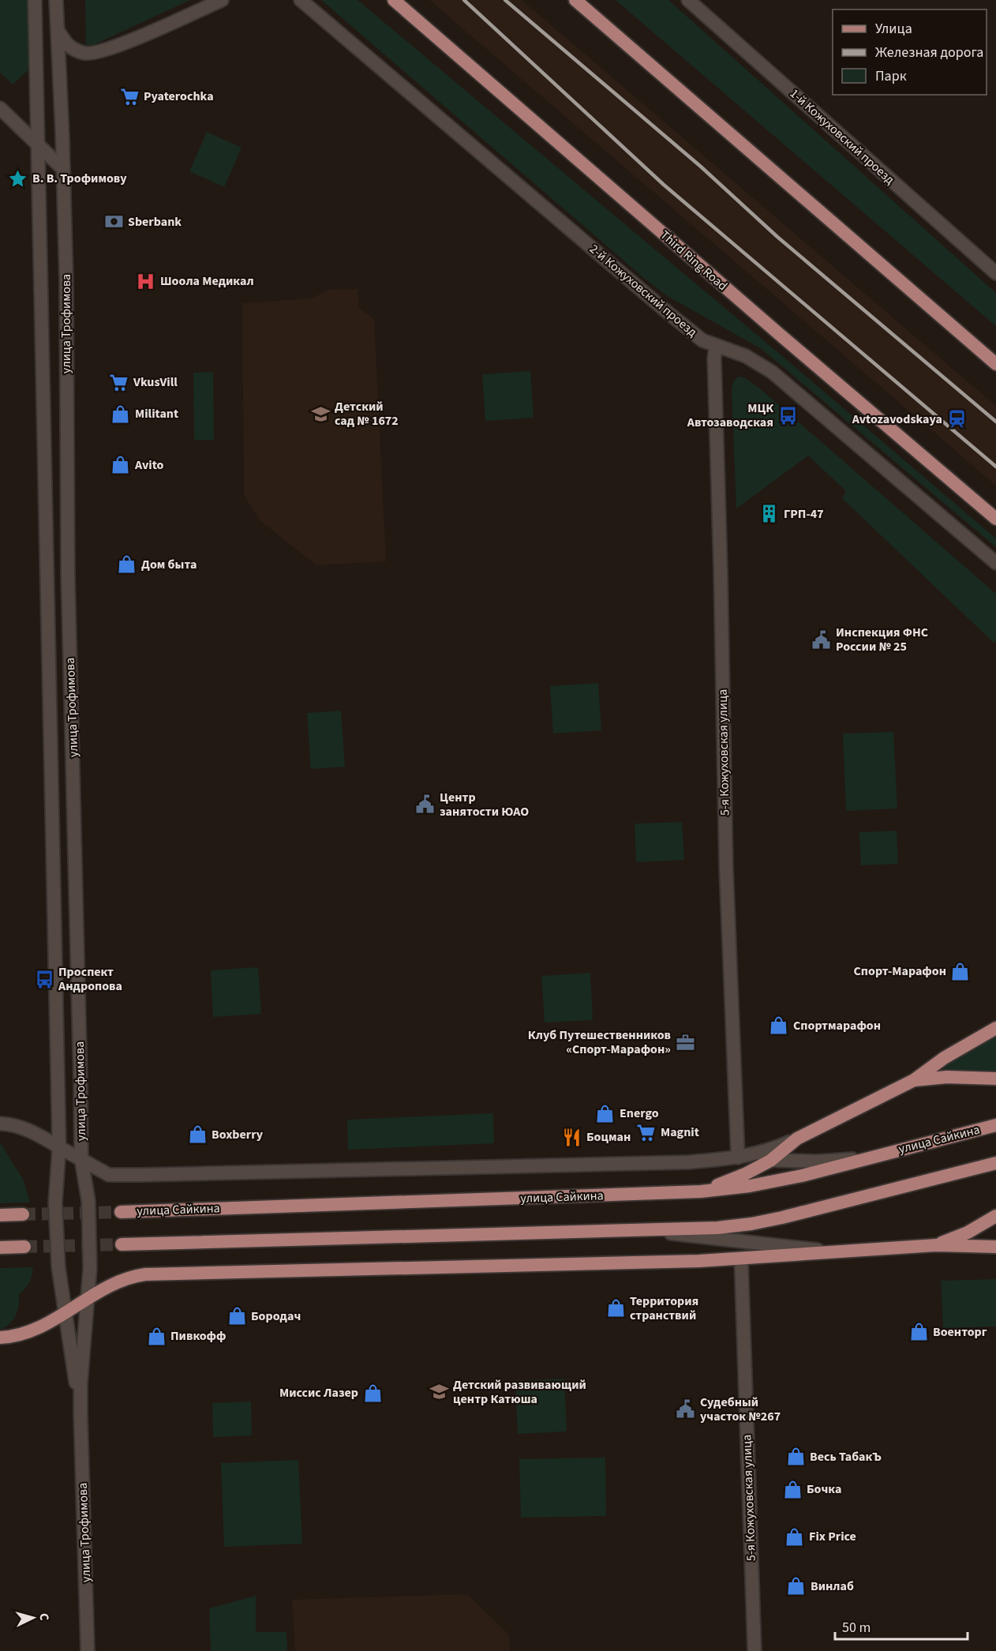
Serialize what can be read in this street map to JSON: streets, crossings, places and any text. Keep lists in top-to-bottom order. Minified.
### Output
{"streets":{"main road":["Third Ring Road","улица Сайкина"],"street":["1-й Кожуховский проезд","2-й Кожуховский проезд","улица Трофимова","5-я Кожуховская улица"]},"crossings":[["2-й Кожуховский проезд","5-я Кожуховская улица"]],"places":{"supermarket":["Pyaterochka","VkusVill","Magnit"],"place":["В. В. Трофимову"],"bank":["Sberbank"],"hospital":["Шоола Медикал"],"shop":["Militant","Avito","Дом быта","Спорт-Марафон","Спортмарафон","Energo","Boxberry","Территория странствий","Бородач","Военторг","Пивкофф","Миссис Лазер","Весь ТабакЪ","Бочка","Fix Price","Винлаб"],"school or university":["Детский сад № 1672","Детский развивающий центр Катюша"],"bus stop":["МЦК Автозаводская","Проспект Андропова"],"station":["Avtozavodskaya"],"building":["ГРП-47"],"public building":["Инспекция ФНС России № 25","Центр занятости ЮАО","Судебный участок №267"],"office":["Клуб Путешественников «Спорт-Марафон»"],"restaurant":["Боцман"]},"legend":["Улица","Железная дорога","Парк"],"scale_bar":"50 m","north":"right"}
